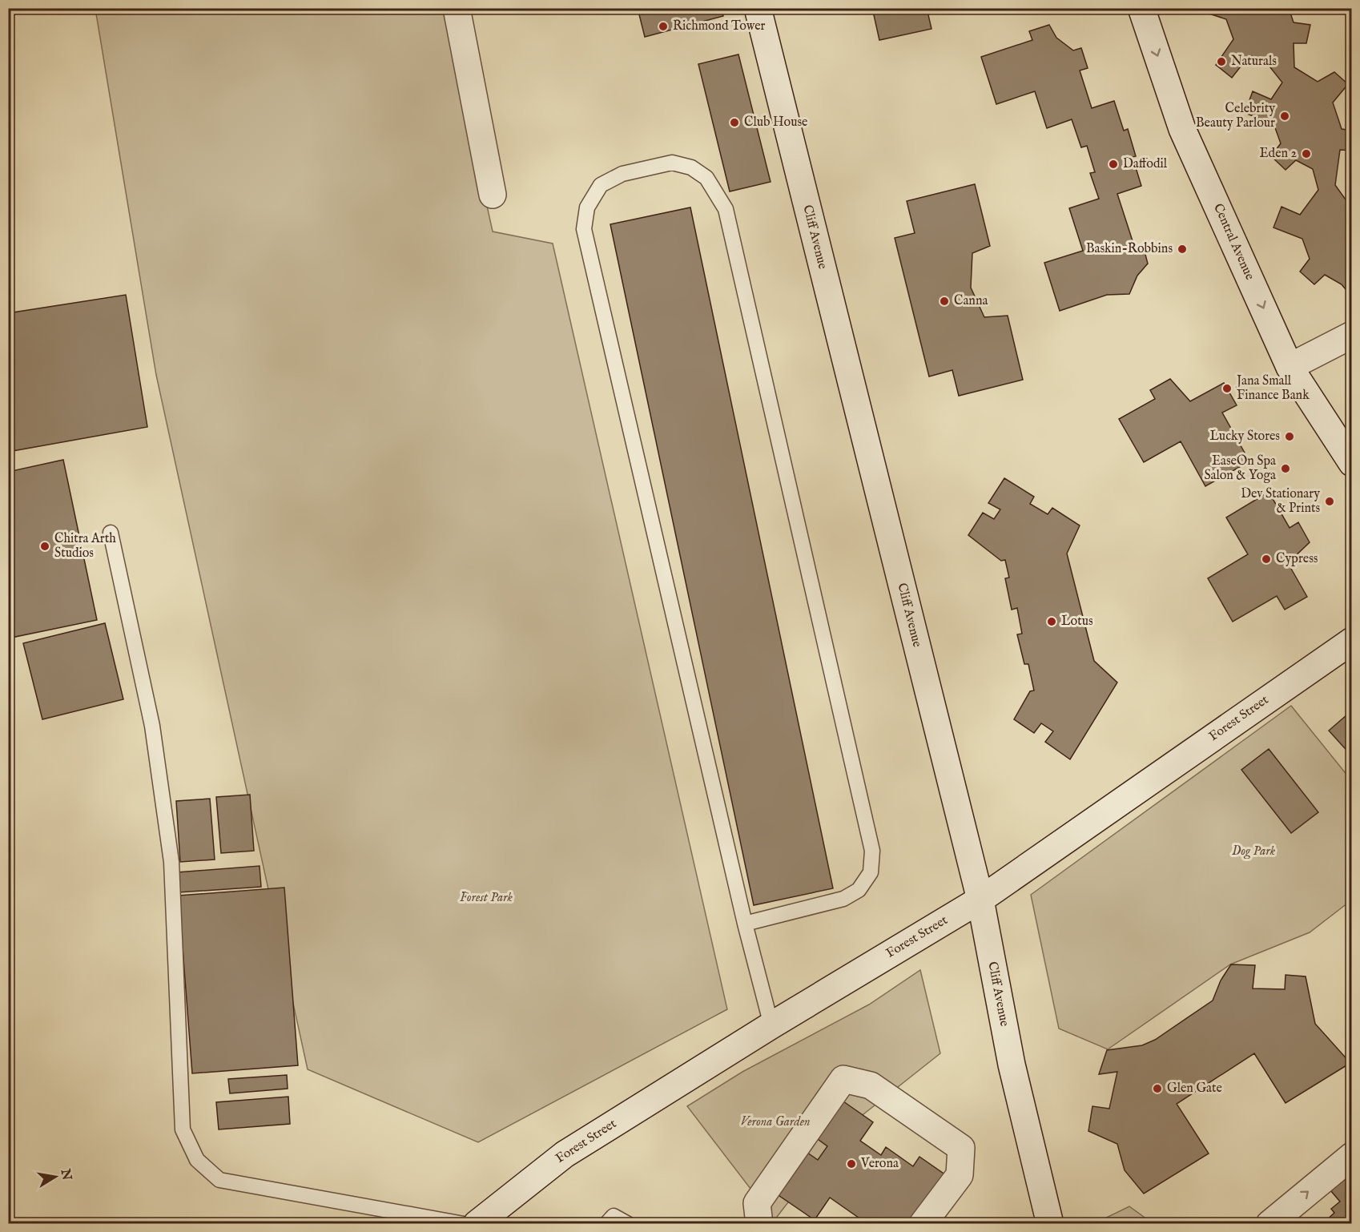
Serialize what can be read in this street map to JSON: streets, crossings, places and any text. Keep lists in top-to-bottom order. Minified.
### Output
{"streets":{"street":["Cliff Avenue","Central Avenue","Forest Street"]},"crossings":[["Cliff Avenue","Forest Street"]],"one_way":["Central Avenue"],"parks":["Dog Park","Forest Park","Verona Garden"],"places":["Richmond Tower","Naturals","Celebrity Beauty Parlour","Club House","Eden 2","Daffodil","Baskin-Robbins","Canna","Jana Small Finance Bank","Lucky Stores","EaseOn Spa Salon & Yoga","Dev Stationary & Prints","Chitra Arth Studios","Cypress","Lotus","Glen Gate","Verona"],"north":"right"}
